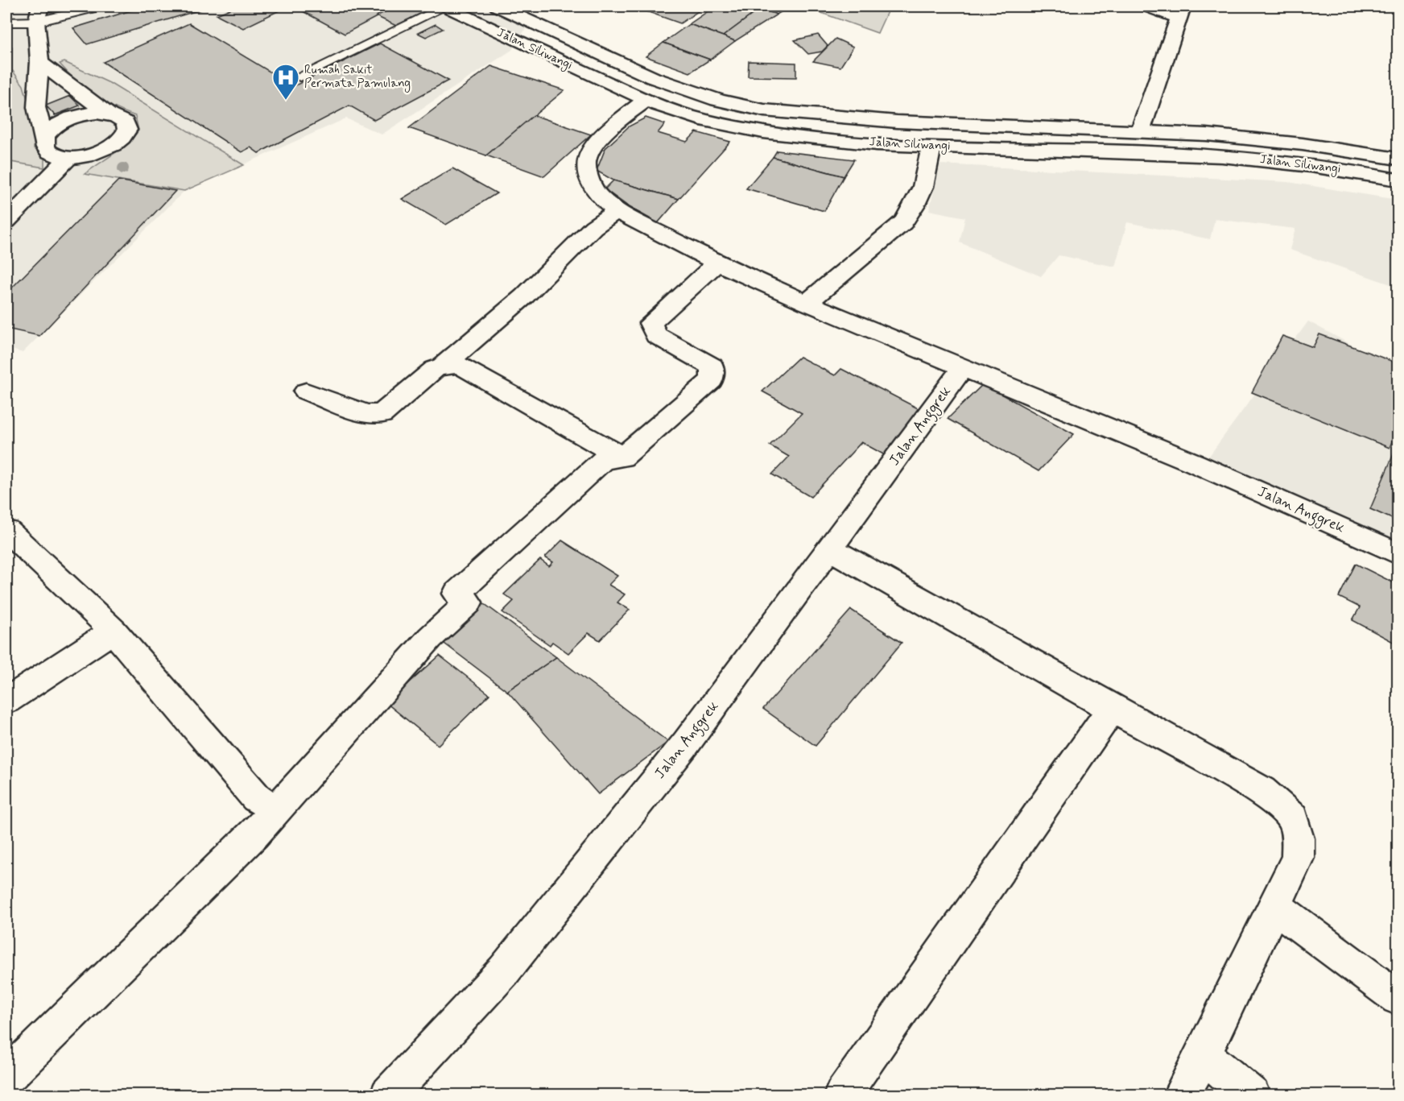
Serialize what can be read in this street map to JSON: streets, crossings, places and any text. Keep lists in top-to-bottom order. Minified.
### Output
{"streets":{"street":["Jalan Siliwangi","Jalan Anggrek"]},"crossings":[["Jalan Siliwangi","Jalan Anggrek"]],"places":{"hospital":["Rumah Sakit Permata Pamulang"]}}
